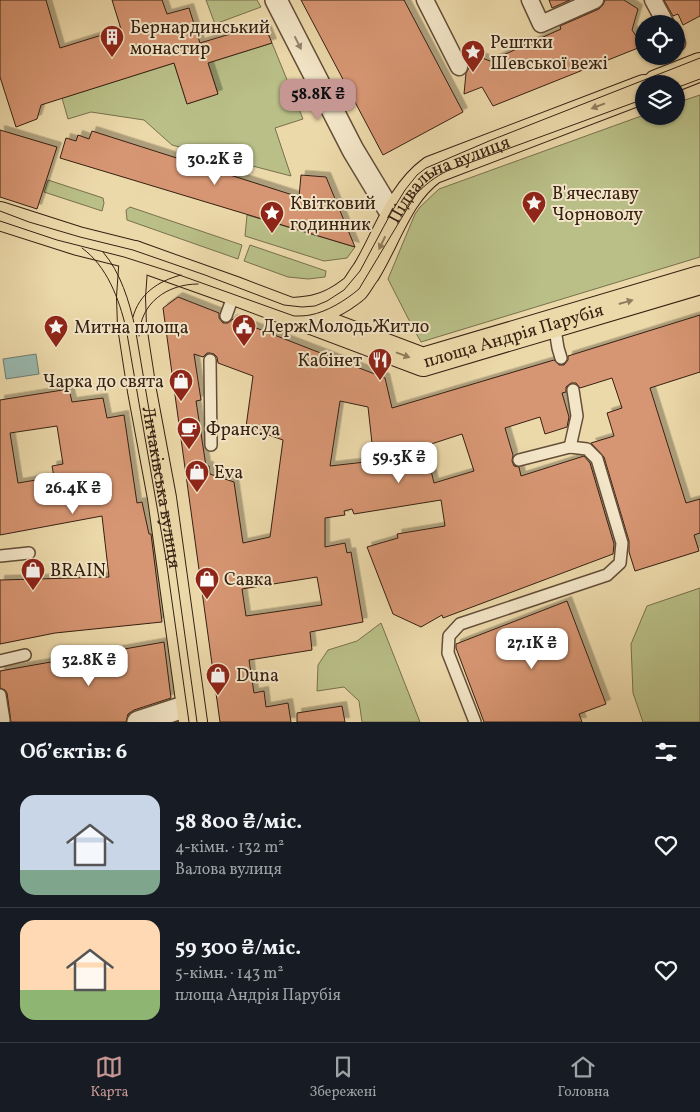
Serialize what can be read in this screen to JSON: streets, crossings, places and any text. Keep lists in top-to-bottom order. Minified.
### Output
{"streets":{"main road":["Підвальна вулиця","площа Андрія Парубія","Личаківська вулиця"]},"crossings":[["Підвальна вулиця","площа Андрія Парубія"],["площа Андрія Парубія","Личаківська вулиця"]],"one_way":["Підвальна вулиця","площа Андрія Парубія"],"places":{"building":["Бернардинський монастир"],"place":["Рештки Шевської вежі","В'ячеславу Чорноволу","Квітковий годинник","Митна площа"],"public building":["ДержМолодьЖитло"],"restaurant":["Кабінет"],"shop":["Чарка до свята","Eva","BRAIN","Савка","Duna"],"cafe":["Франс.уа"]},"page":{"price":["58.8K ₴","30.2K ₴","59.3K ₴","26.4K ₴","27.1K ₴","32.8K ₴"],"heading":"Об’єктів: 6","list":[{"name":"58 800 ₴/міс.","note":"4-кімн. · 132 m² · Валова вулиця"},{"name":"59 300 ₴/міс.","note":"5-кімн. · 143 m² · площа Андрія Парубія"}],"tabs":["Карта","Збережені","Головна"]}}
